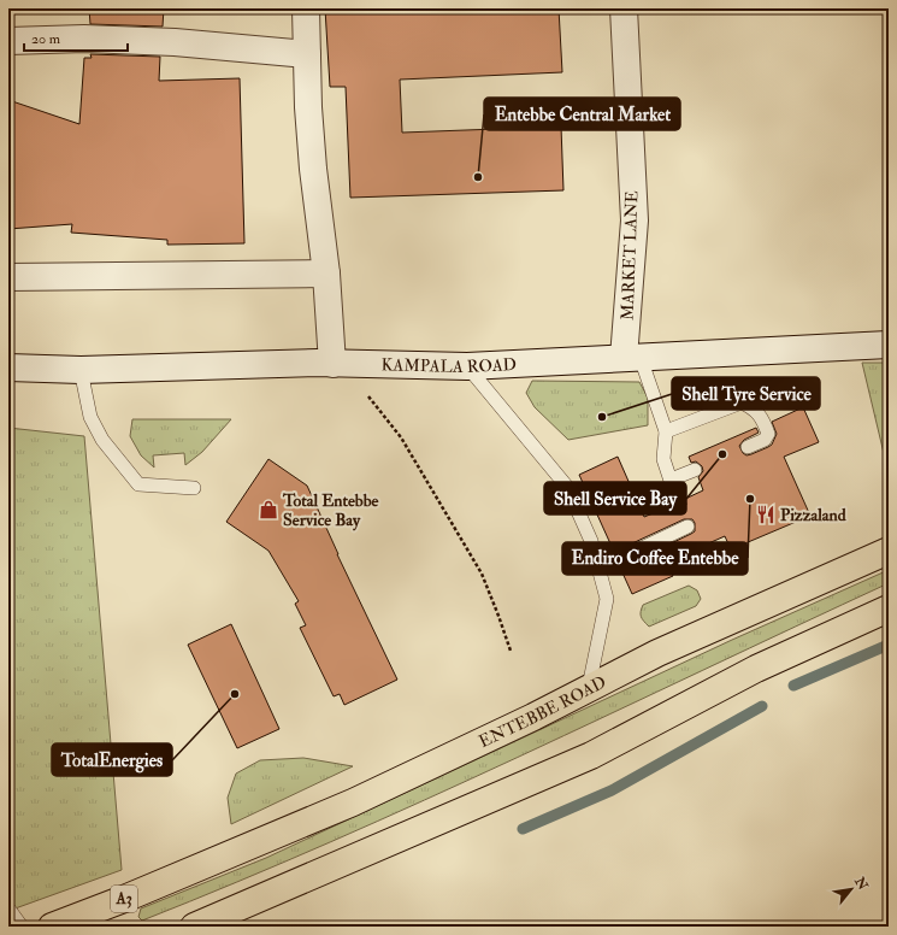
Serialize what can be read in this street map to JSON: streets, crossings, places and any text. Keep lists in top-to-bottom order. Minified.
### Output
{"streets":{"highway":["ENTEBBE ROAD","A3"],"street":["MARKET LANE","KAMPALA ROAD"]},"crossings":[["MARKET LANE","KAMPALA ROAD"]],"places":{"other":["Entebbe Central Market","Shell Tyre Service","Shell Service Bay","Endiro Coffee Entebbe","TotalEnergies"],"shop":["Total Entebbe Service Bay"],"restaurant":["Pizzaland"]},"scale_bar":"20 m","north":"top right"}
